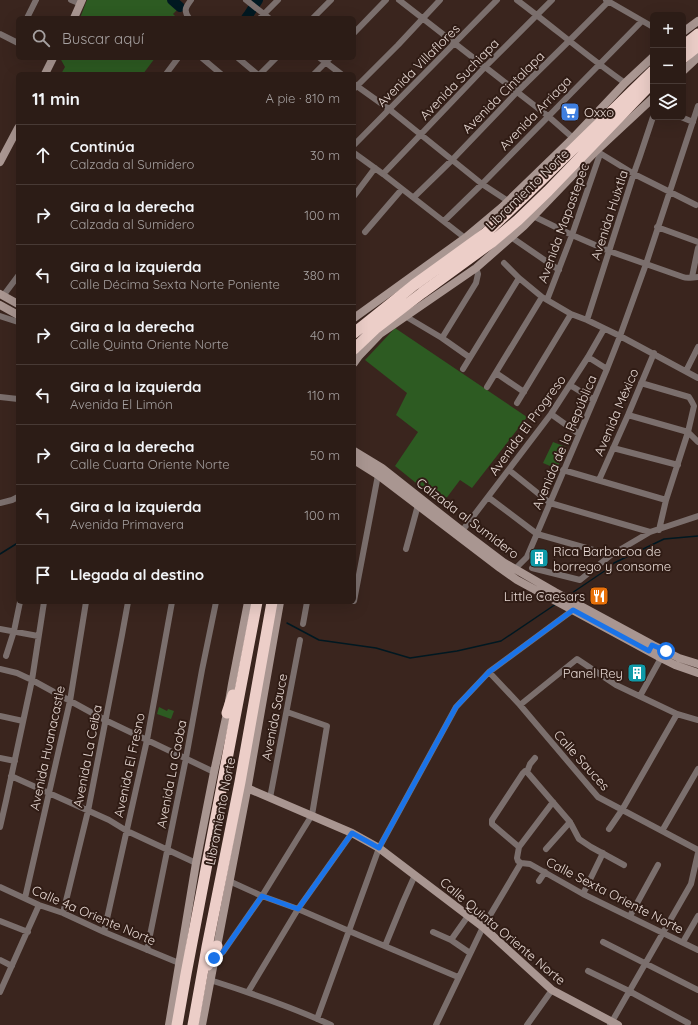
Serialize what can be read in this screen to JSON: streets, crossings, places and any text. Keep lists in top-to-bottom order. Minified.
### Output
{"streets":{"highway":["Libramiento Norte"],"street":["Avenida Villaflores","Avenida Suchiapa","Avenida Cintalapa","Avenida Arriaga","Avenida Huixtla","Avenida Mapastepec","Avenida México","Avenida El Progreso","Avenida de la República","Calzada al Sumidero","Avenida Sauce","Avenida Huanacastle","Avenida La Ceiba","Calle Sauces","Avenida El Fresno","Avenida La Caoba","Calle Sexta Oriente Norte","Calle 4a Oriente Norte","Calle Quinta Oriente Norte"]},"crossings":[["Libramiento Norte","Avenida Mapastepec"],["Libramiento Norte","Calle Quinta Oriente Norte"],["Avenida El Progreso","Calzada al Sumidero"],["Avenida de la República","Calzada al Sumidero"],["Avenida Sauce","Calle Quinta Oriente Norte"],["Avenida Huanacastle","Calle 4a Oriente Norte"],["Avenida La Ceiba","Calle 4a Oriente Norte"],["Avenida El Fresno","Calle 4a Oriente Norte"],["Avenida La Caoba","Calle 4a Oriente Norte"]],"places":{"supermarket":["Oxxo"],"building":["Rica Barbacoa de borrego y consome","Panel Rey"],"restaurant":["Little Caesars"]},"page":{"map_buttons":["+","−"],"search":"Buscar aquí","heading":["11 min","A pie · 810 m"],"list":[["Continúa","Calzada al Sumidero","30 m"],["Gira a la derecha","Calzada al Sumidero","100 m"],["Gira a la izquierda","Calle Décima Sexta Norte Poniente","380 m"],["Gira a la derecha","Calle Quinta Oriente Norte","40 m"],["Gira a la izquierda","Avenida El Limón","110 m"],["Gira a la derecha","Calle Cuarta Oriente Norte","50 m"],["Gira a la izquierda","Avenida Primavera","100 m"],"Llegada al destino"]}}
